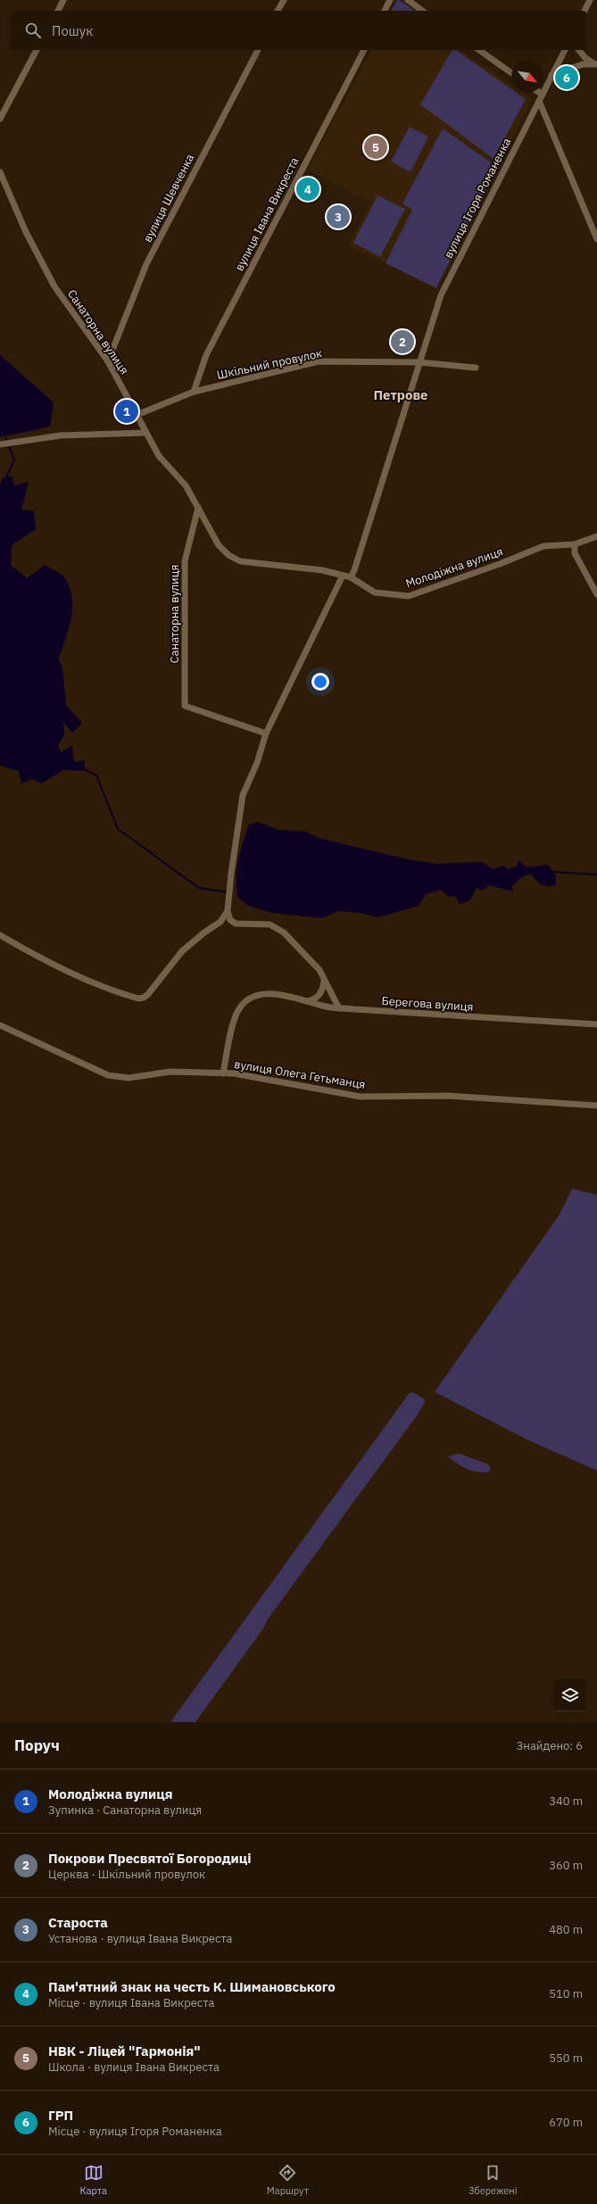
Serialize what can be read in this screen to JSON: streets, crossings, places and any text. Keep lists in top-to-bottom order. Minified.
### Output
{"streets":{"street":["вулиця Шевченка","вулиця Ігоря Романенка","вулиця Івана Викреста","Санаторна вулиця","Шкільний провулок","Молодіжна вулиця","Берегова вулиця","вулиця Олега Гетьманця"]},"crossings":[["вулиця Шевченка","Санаторна вулиця"],["вулиця Ігоря Романенка","Шкільний провулок"],["вулиця Ігоря Романенка","Молодіжна вулиця"],["вулиця Івана Викреста","Шкільний провулок"],["Санаторна вулиця","Шкільний провулок"],["Санаторна вулиця","Молодіжна вулиця"],["Берегова вулиця","вулиця Олега Гетьманця"]],"districts":["Петрове"],"north":"bottom right","page":{"search":"Пошук","pins":["6","5","4","3","2","1"],"heading":["Поруч","Знайдено: 6"],"list":[{"mark":"1","name":"Молодіжна вулиця","note":"Зупинка · Санаторна вулиця","value":"340 m"},{"mark":"2","name":"Покрови Пресвятої Богородиці","note":"Церква · Шкільний провулок","value":"360 m"},{"mark":"3","name":"Староста","note":"Установа · вулиця Івана Викреста","value":"480 m"},{"mark":"4","name":"Пам'ятний знак на честь К. Шимановського","note":"Місце · вулиця Івана Викреста","value":"510 m"},{"mark":"5","name":"НВК - Ліцей \"Гармонія\"","note":"Школа · вулиця Івана Викреста","value":"550 m"},{"mark":"6","name":"ГРП","note":"Місце · вулиця Ігоря Романенка","value":"670 m"}],"nav":["Карта","Маршрут","Збережені"]}}
